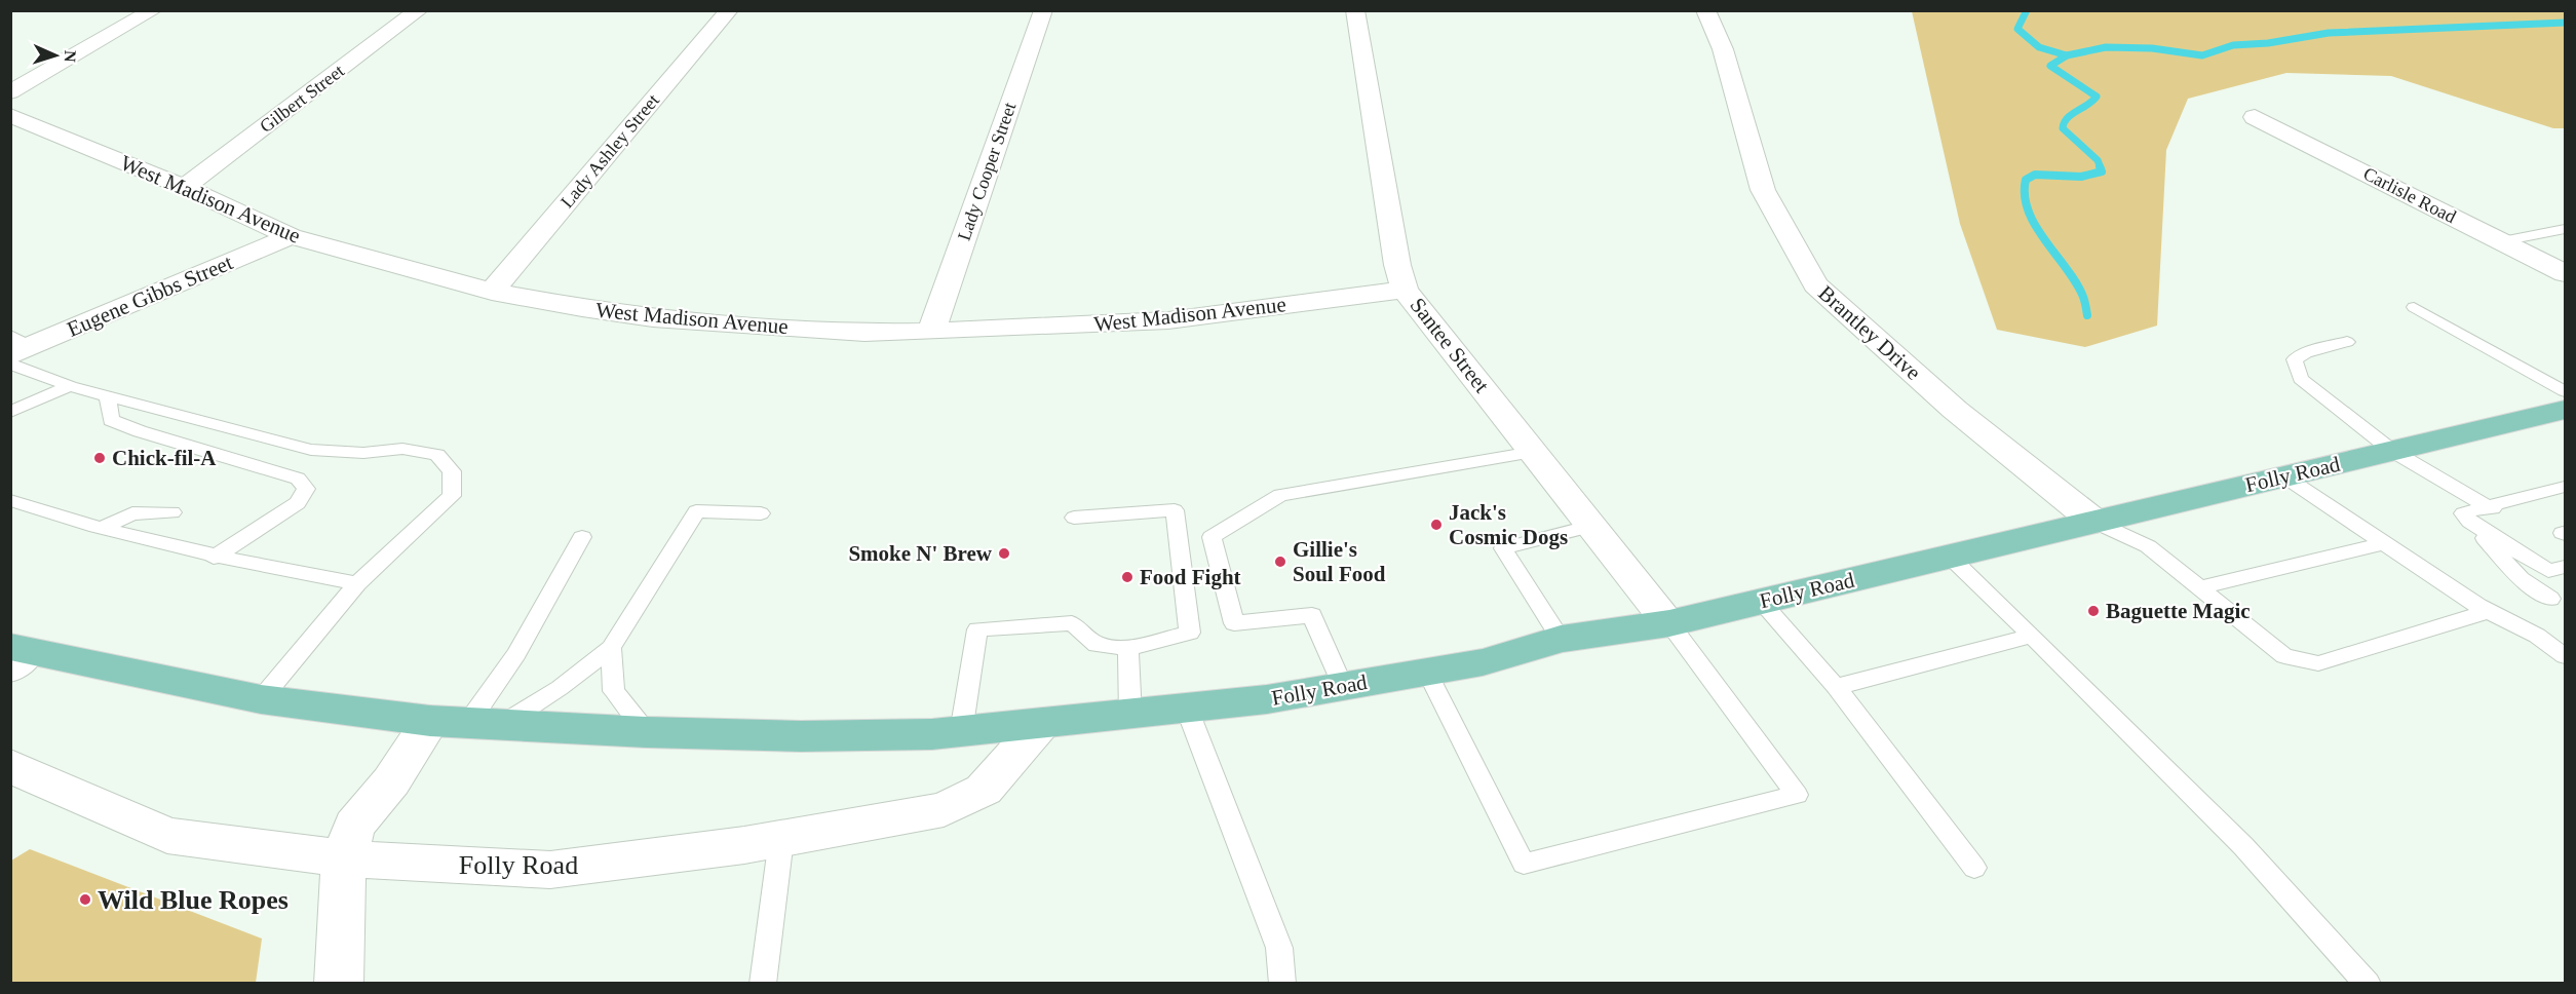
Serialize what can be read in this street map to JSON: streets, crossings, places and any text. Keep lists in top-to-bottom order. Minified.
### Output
{"streets":{"main road":["Folly Road"],"street":["Gilbert Street","Lady Ashley Street","Lady Cooper Street","Carlisle Road","West Madison Avenue","Eugene Gibbs Street","Brantley Drive","Santee Street"]},"crossings":[["Gilbert Street","West Madison Avenue"],["Lady Ashley Street","West Madison Avenue"],["Lady Cooper Street","West Madison Avenue"],["West Madison Avenue","Eugene Gibbs Street"],["West Madison Avenue","Santee Street"],["Brantley Drive","Folly Road"],["Santee Street","Folly Road"]],"places":["Chick-fil-A","Jack's Cosmic Dogs","Smoke N' Brew","Gillie's Soul Food","Food Fight","Baguette Magic","Wild Blue Ropes"],"north":"right"}
